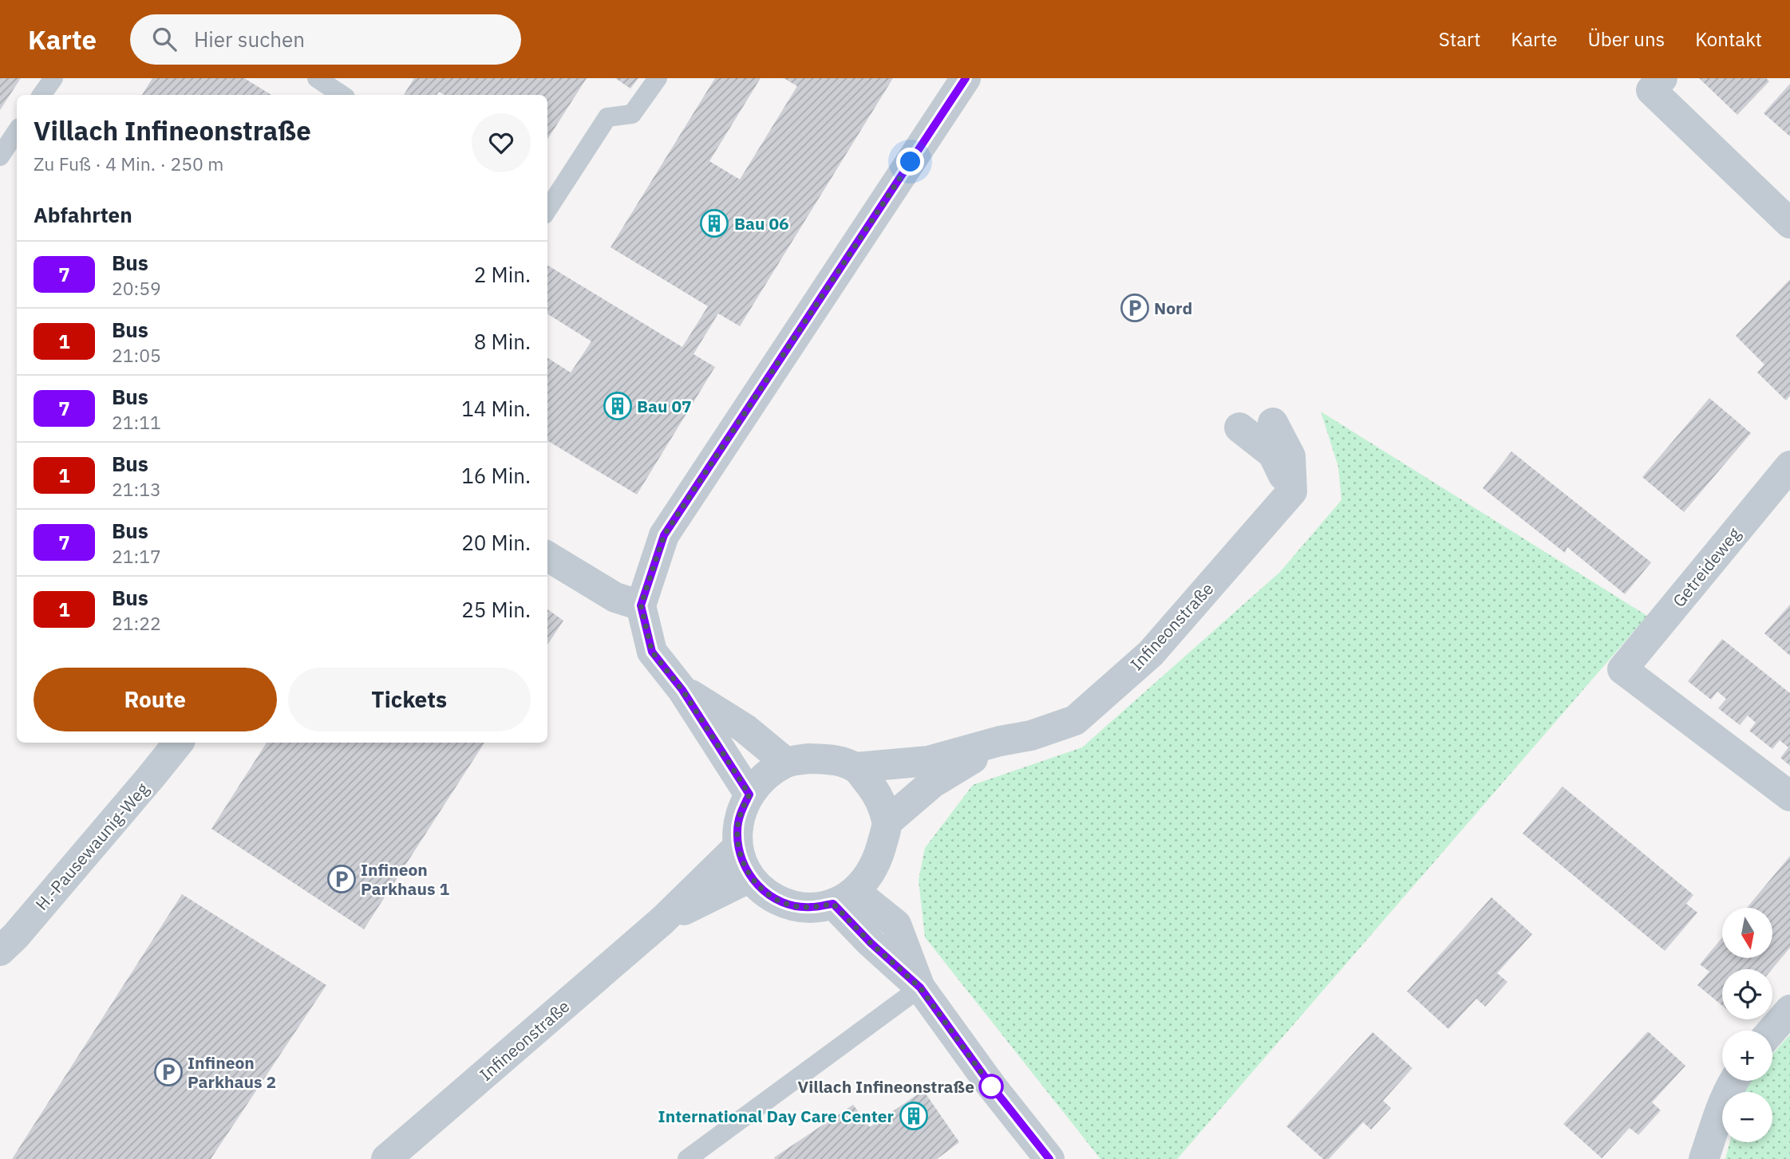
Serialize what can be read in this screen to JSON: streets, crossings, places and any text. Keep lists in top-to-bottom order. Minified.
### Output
{"streets":{"street":["Getreideweg","Infineonstraße","H.-Pausewaunig-Weg"]},"places":{"building":["Bau 06","Bau 07","International Day Care Center"],"parking":["Nord","Infineon Parkhaus 1","Infineon Parkhaus 2"],"other":["Villach Infineonstraße"]},"lines":["bus line 7"],"north":"bottom","page":{"header":"Karte","search":"Hier suchen","nav":["Start","Karte","Über uns","Kontakt"],"heading":[["Villach Infineonstraße","Zu Fuß · 4 Min. · 250 m"],"Abfahrten"],"list":[{"mark":"7","name":"Bus","note":"20:59","value":"2 Min."},{"mark":"1","name":"Bus","note":"21:05","value":"8 Min."},{"mark":"7","name":"Bus","note":"21:11","value":"14 Min."},{"mark":"1","name":"Bus","note":"21:13","value":"16 Min."},{"mark":"7","name":"Bus","note":"21:17","value":"20 Min."},{"mark":"1","name":"Bus","note":"21:22","value":"25 Min."}],"buttons":["Route","Tickets"],"map_buttons":["+","−"]}}
